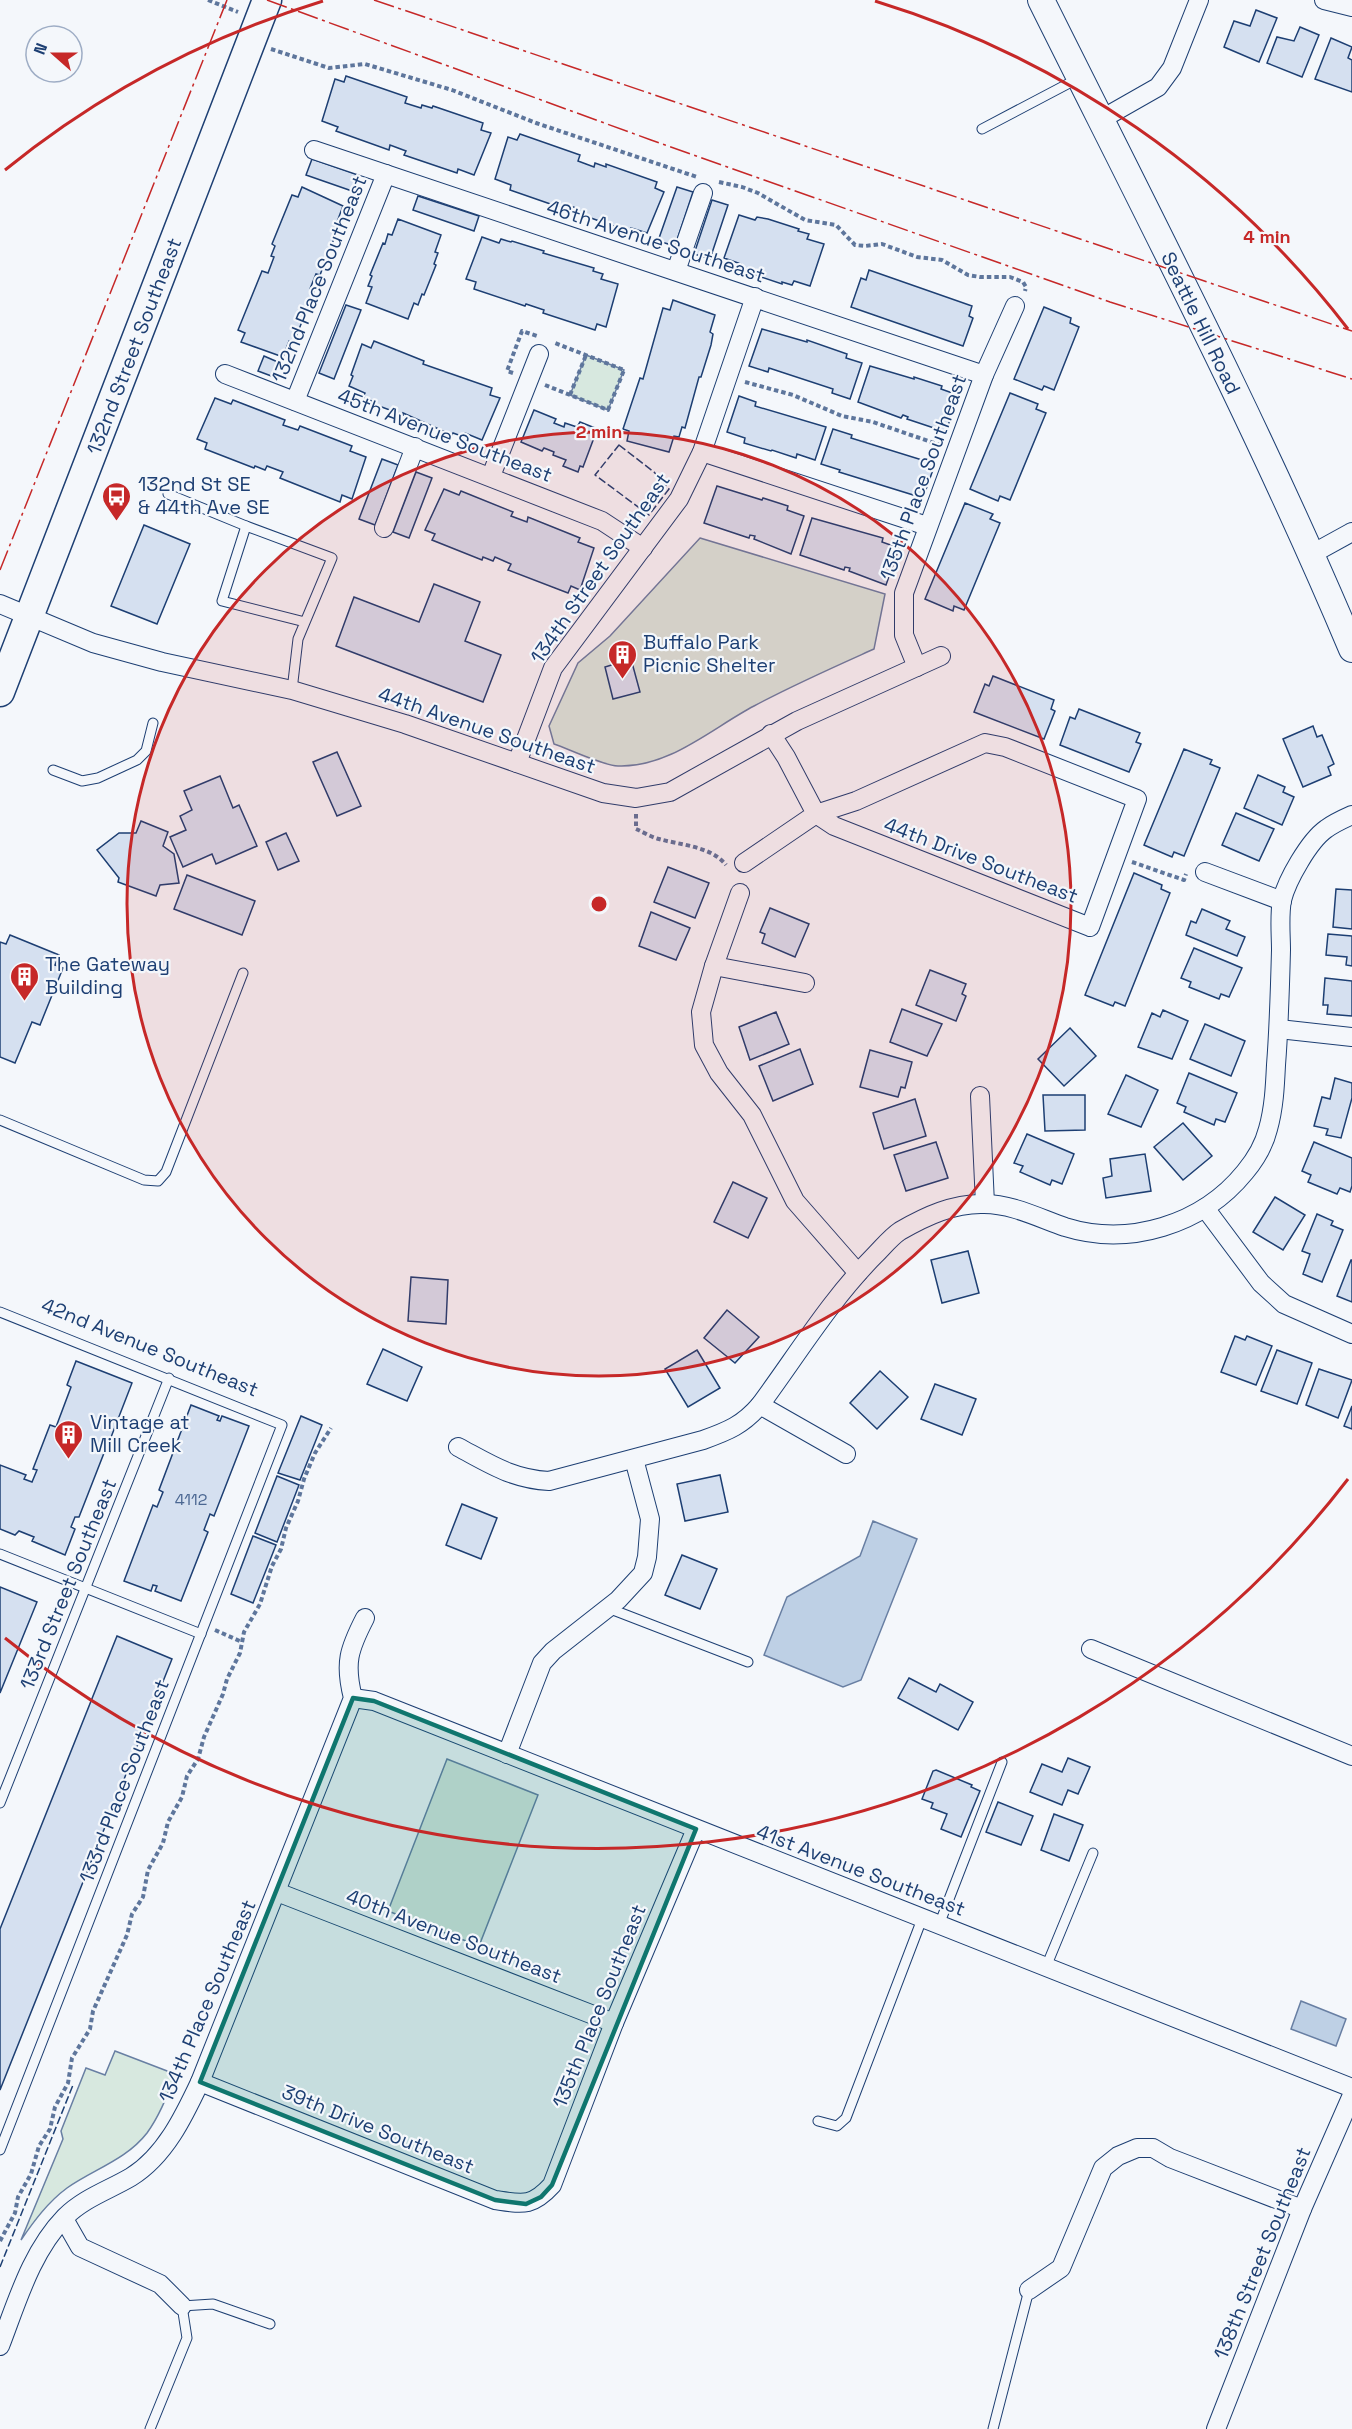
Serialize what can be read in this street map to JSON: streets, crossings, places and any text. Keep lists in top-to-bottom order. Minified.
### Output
{"streets":{"main road":["Seattle Hill Road","132nd Street Southeast"],"street":["46th Avenue Southeast","132nd Place Southeast","45th Avenue Southeast","135th Place Southeast","134th Street Southeast","44th Avenue Southeast","44th Drive Southeast","41st Avenue Southeast","40th Avenue Southeast","134th Place Southeast","39th Drive Southeast","138th Street Southeast"],"lane":["42nd Avenue Southeast","133rd Street Southeast","133rd Place Southeast"]},"crossings":[["46th Avenue Southeast","132nd Place Southeast"],["46th Avenue Southeast","135th Place Southeast"],["46th Avenue Southeast","134th Street Southeast"],["132nd Place Southeast","45th Avenue Southeast"],["132nd Street Southeast","44th Avenue Southeast"],["45th Avenue Southeast","134th Street Southeast"],["135th Place Southeast","44th Avenue Southeast"],["135th Place Southeast","41st Avenue Southeast"],["135th Place Southeast","40th Avenue Southeast"],["135th Place Southeast","39th Drive Southeast"],["134th Street Southeast","44th Avenue Southeast"],["42nd Avenue Southeast","133rd Street Southeast"],["42nd Avenue Southeast","133rd Place Southeast"],["41st Avenue Southeast","134th Place Southeast"],["40th Avenue Southeast","134th Place Southeast"],["134th Place Southeast","39th Drive Southeast"]],"places":{"bus stop":["132nd St SE & 44th Ave SE"],"building":["Buffalo Park Picnic Shelter","The Gateway Building","Vintage at Mill Creek"]},"house_numbers":["4112"],"north":"left","rings":["4 min","2 min"]}
